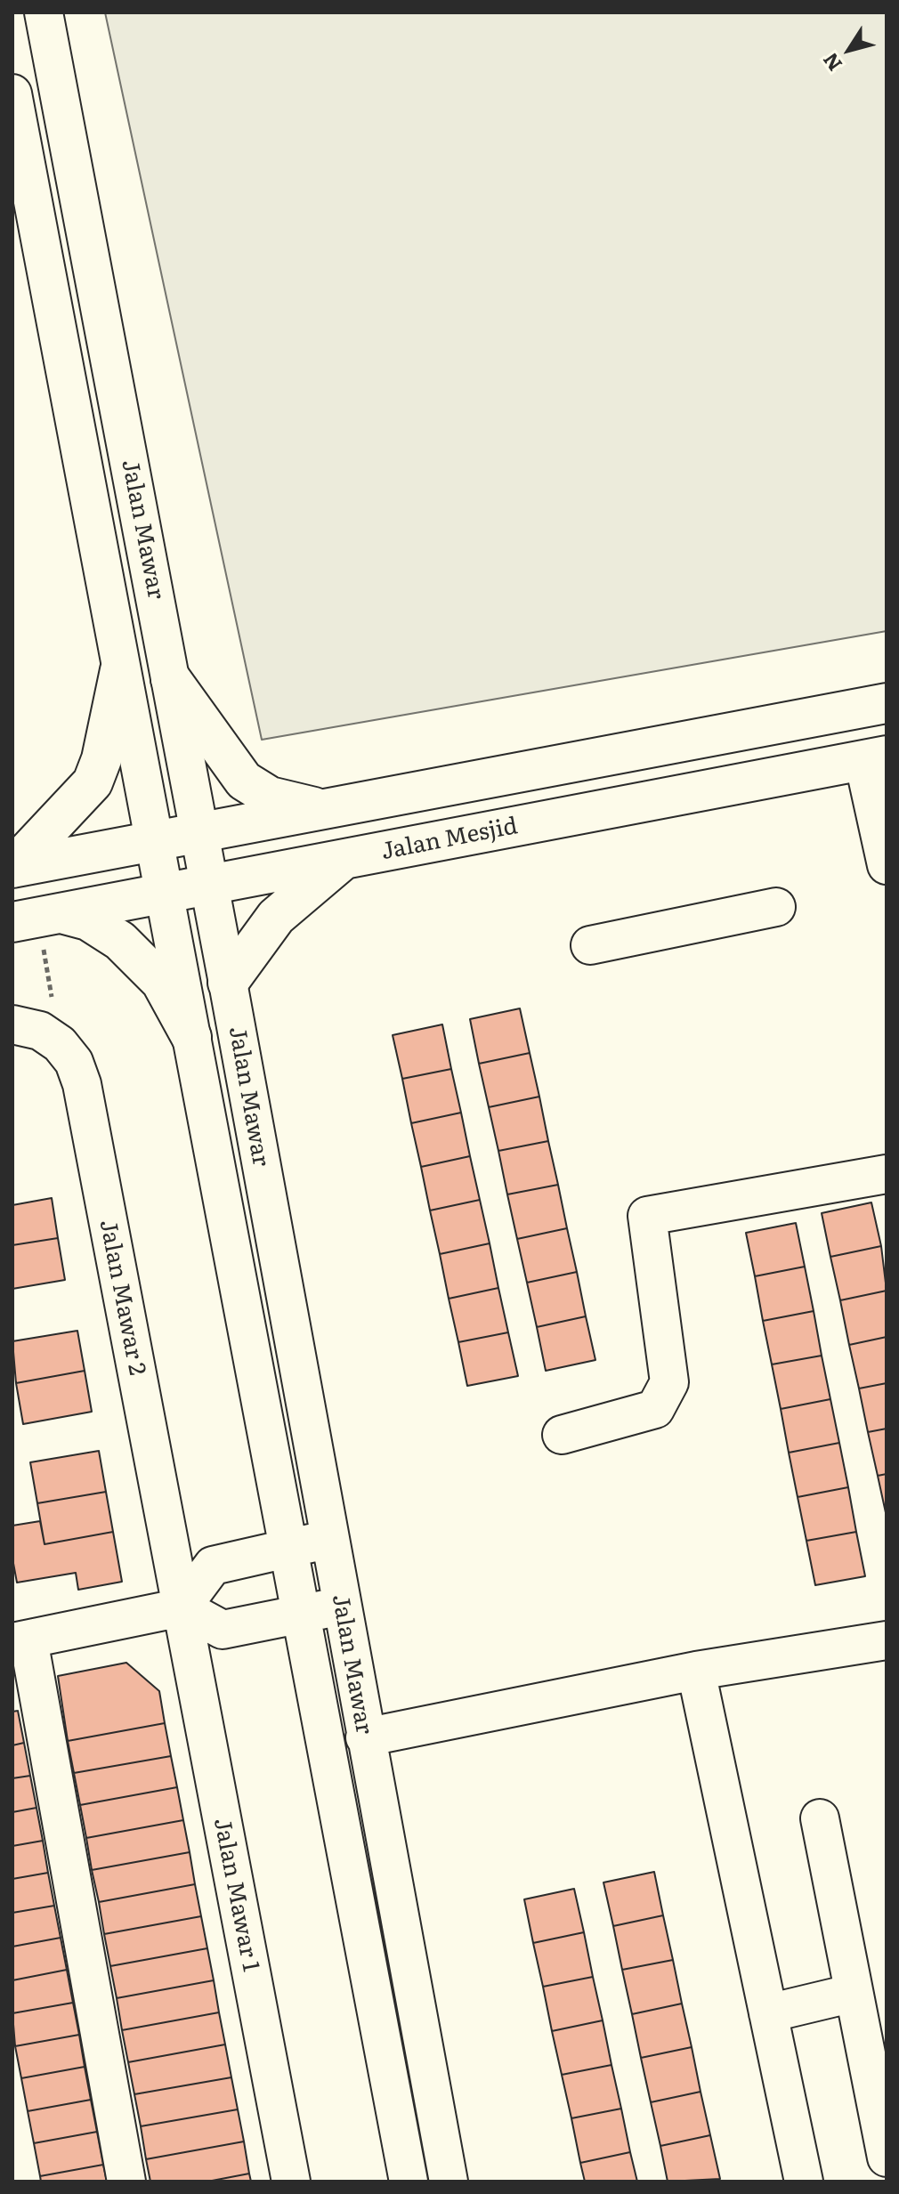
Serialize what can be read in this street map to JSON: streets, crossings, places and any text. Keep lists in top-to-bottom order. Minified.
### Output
{"streets":{"main road":["Jalan Mesjid"],"street":["Jalan Mawar","Jalan Mawar 2","Jalan Mawar 1"]},"crossings":[["Jalan Mawar","Jalan Mesjid"],["Jalan Mawar 2","Jalan Mawar 1"]],"north":"bottom left"}
